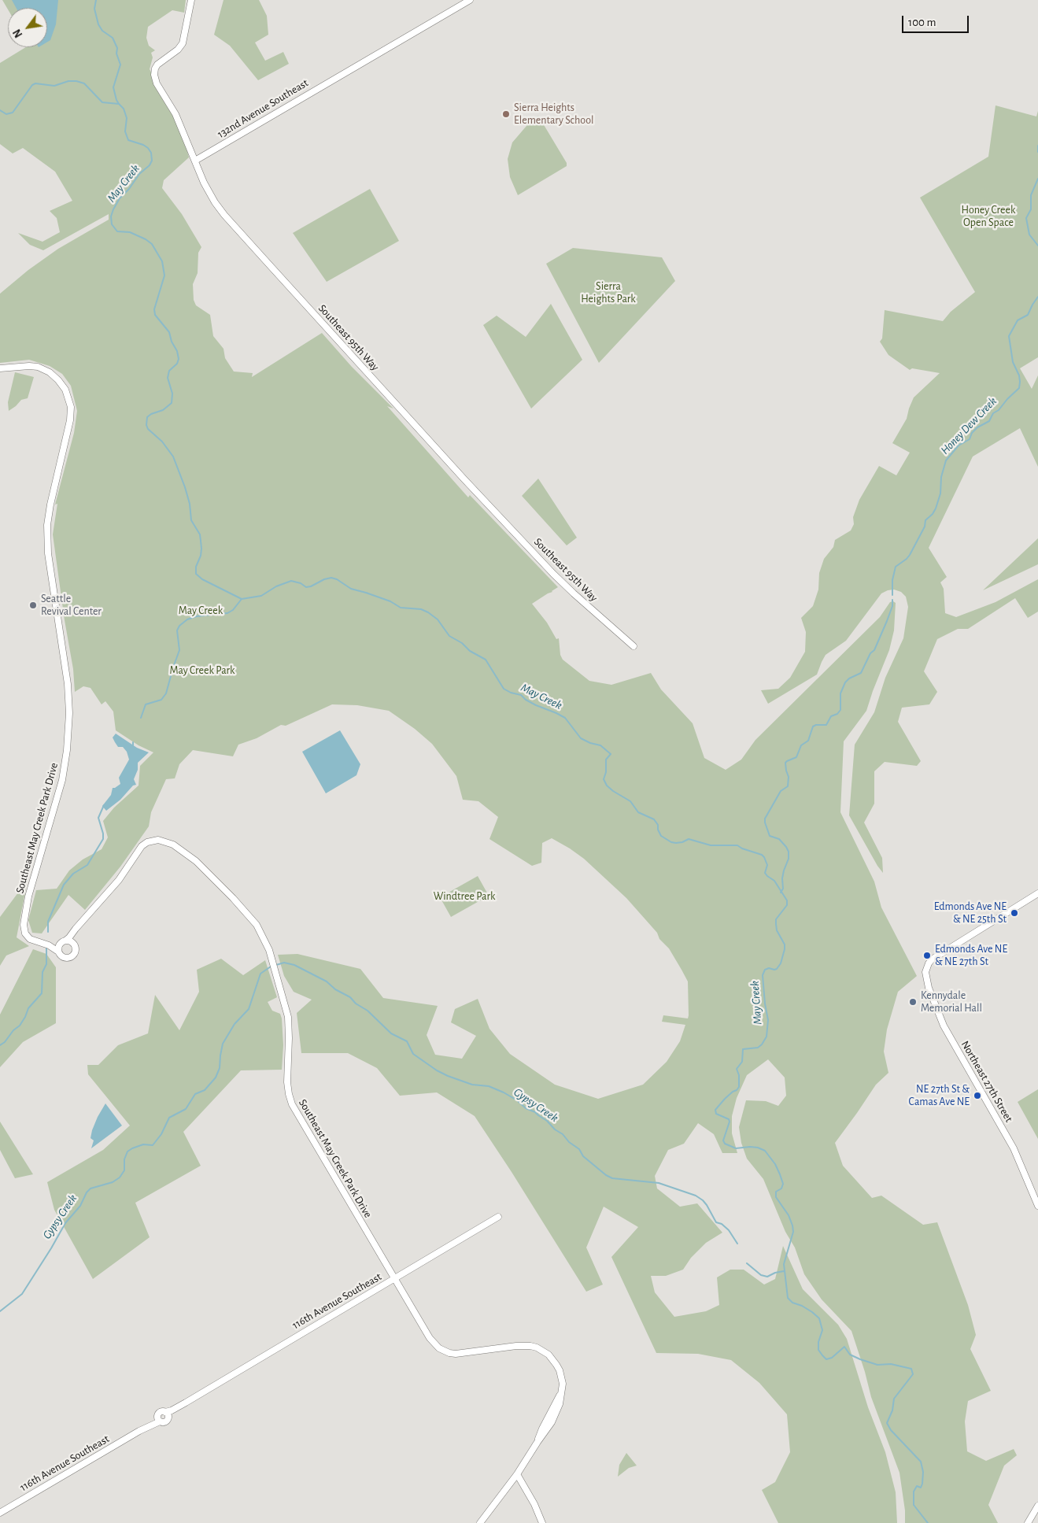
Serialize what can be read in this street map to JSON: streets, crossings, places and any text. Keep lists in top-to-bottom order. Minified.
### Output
{"streets":{"street":["132nd Avenue Southeast","Southeast 95th Way","Southeast May Creek Park Drive","Northeast 27th Street","116th Avenue Southeast"]},"crossings":[["132nd Avenue Southeast","Southeast 95th Way"],["Southeast May Creek Park Drive","116th Avenue Southeast"]],"water":["May Creek","Honey Dew Creek","Gypsy Creek"],"parks":["Honey Creek Open Space","Sierra Heights Park","May Creek","May Creek Park","Windtree Park"],"places":["Sierra Heights Elementary School","Seattle Revival Center","Edmonds Ave NE & NE 25th St","Edmonds Ave NE & NE 27th St","Kennydale Memorial Hall","NE 27th St & Camas Ave NE"],"scale_bar":"100 m","north":"bottom left"}
